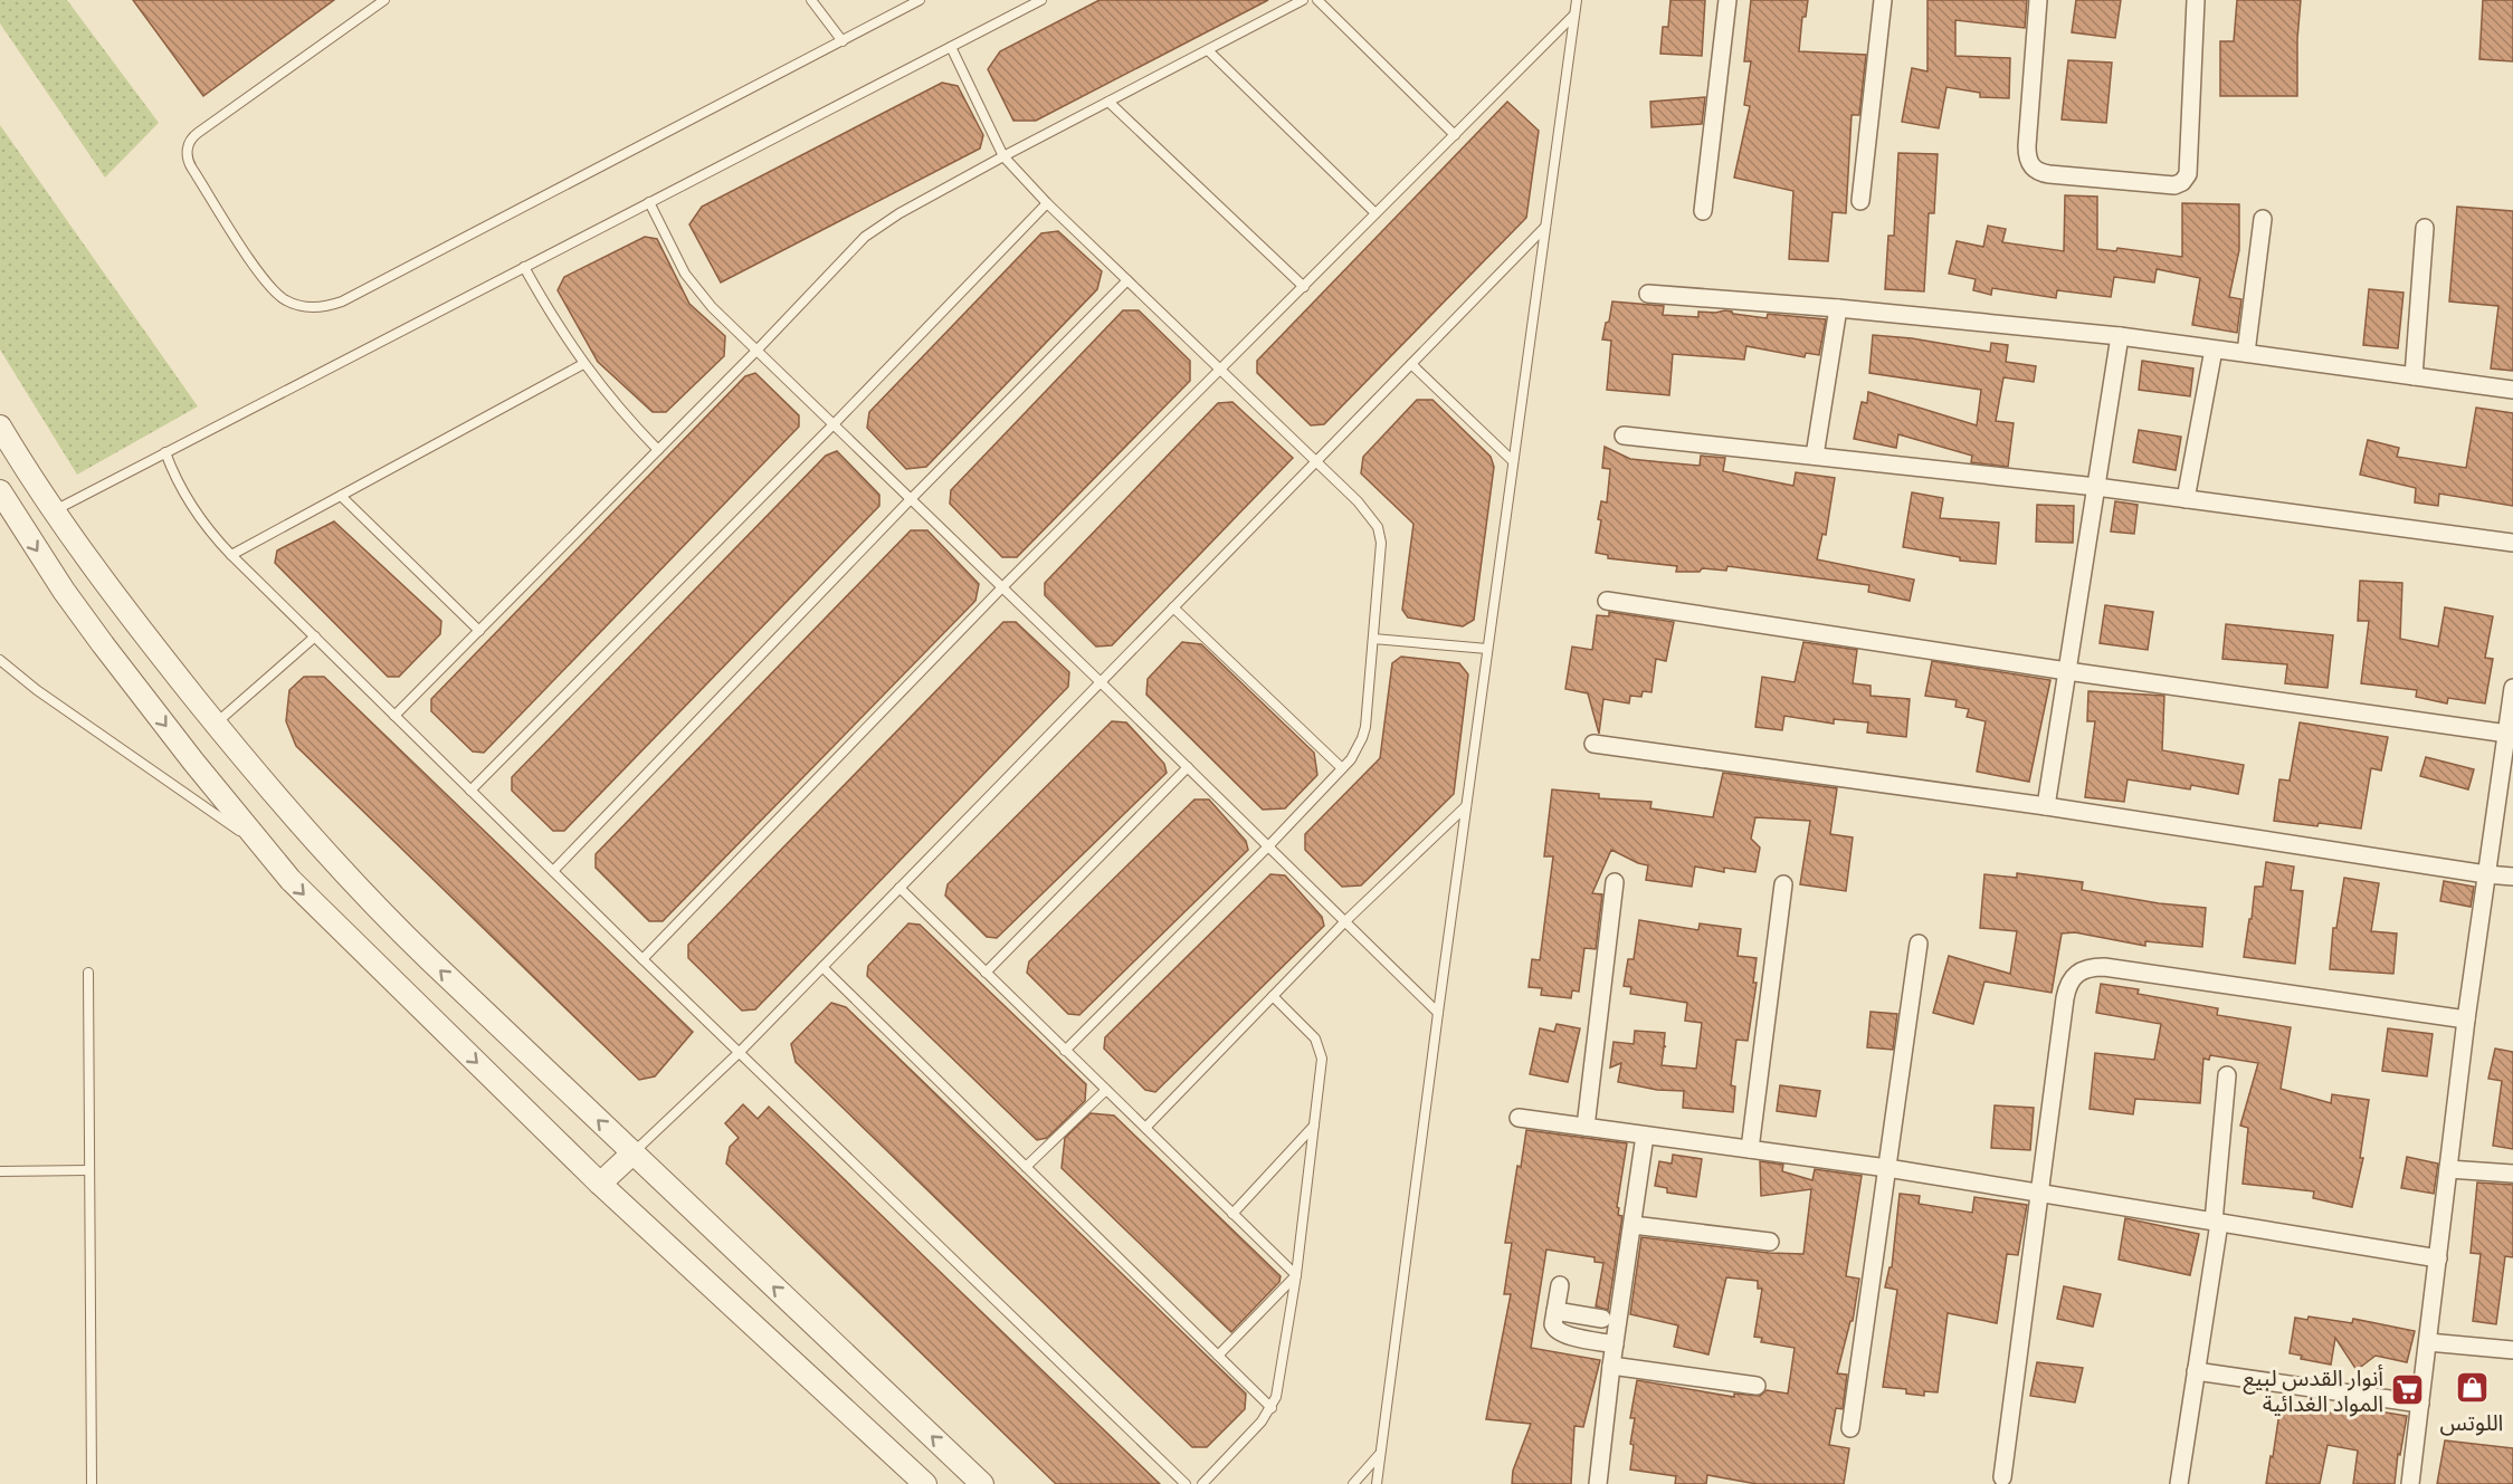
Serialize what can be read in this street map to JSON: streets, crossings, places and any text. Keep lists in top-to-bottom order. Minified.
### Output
{"places":{"shop":["اللوتس"],"supermarket":["أنوار القدس لبيع المواد الغدائية"]}}
